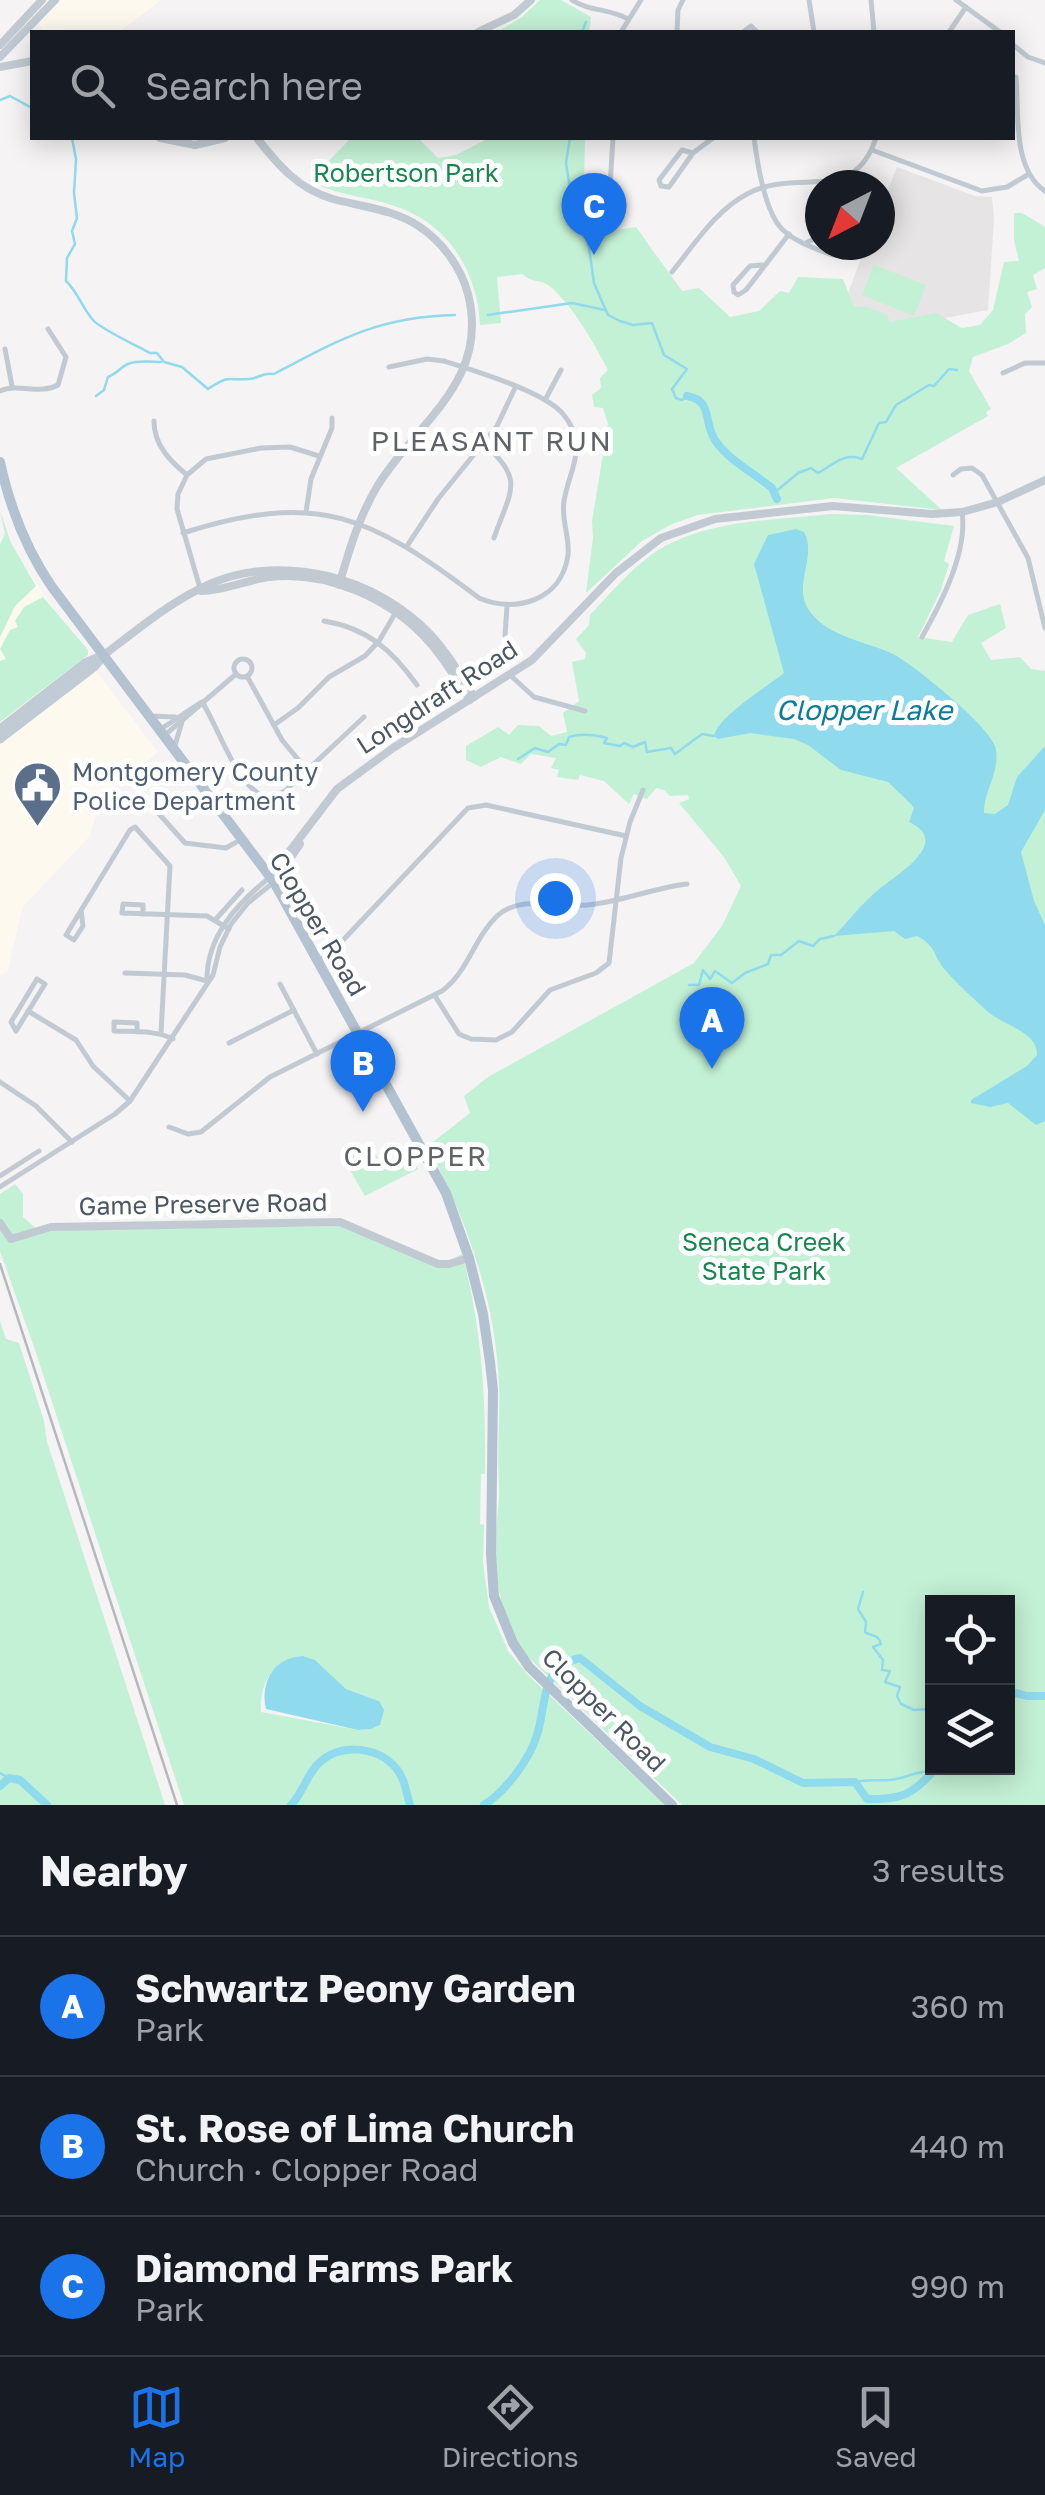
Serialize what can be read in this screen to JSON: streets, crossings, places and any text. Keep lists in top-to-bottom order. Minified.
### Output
{"streets":{"main road":["Clopper Road"],"street":["Longdraft Road","Game Preserve Road"]},"crossings":[["Longdraft Road","Clopper Road"],["Clopper Road","Game Preserve Road"]],"districts":["PLEASANT RUN","CLOPPER"],"water":["Clopper Lake"],"parks":["Robertson Park","Seneca Creek State Park"],"places":{"public building":["Montgomery County Police Department"]},"north":"bottom left","page":{"search":"Search here","pins":["C","A","B"],"heading":["Nearby","3 results"],"list":[{"mark":"A","name":"Schwartz Peony Garden","note":"Park","value":"360 m"},{"mark":"B","name":"St. Rose of Lima Church","note":"Church · Clopper Road","value":"440 m"},{"mark":"C","name":"Diamond Farms Park","note":"Park","value":"990 m"}],"nav":["Map","Directions","Saved"]}}
